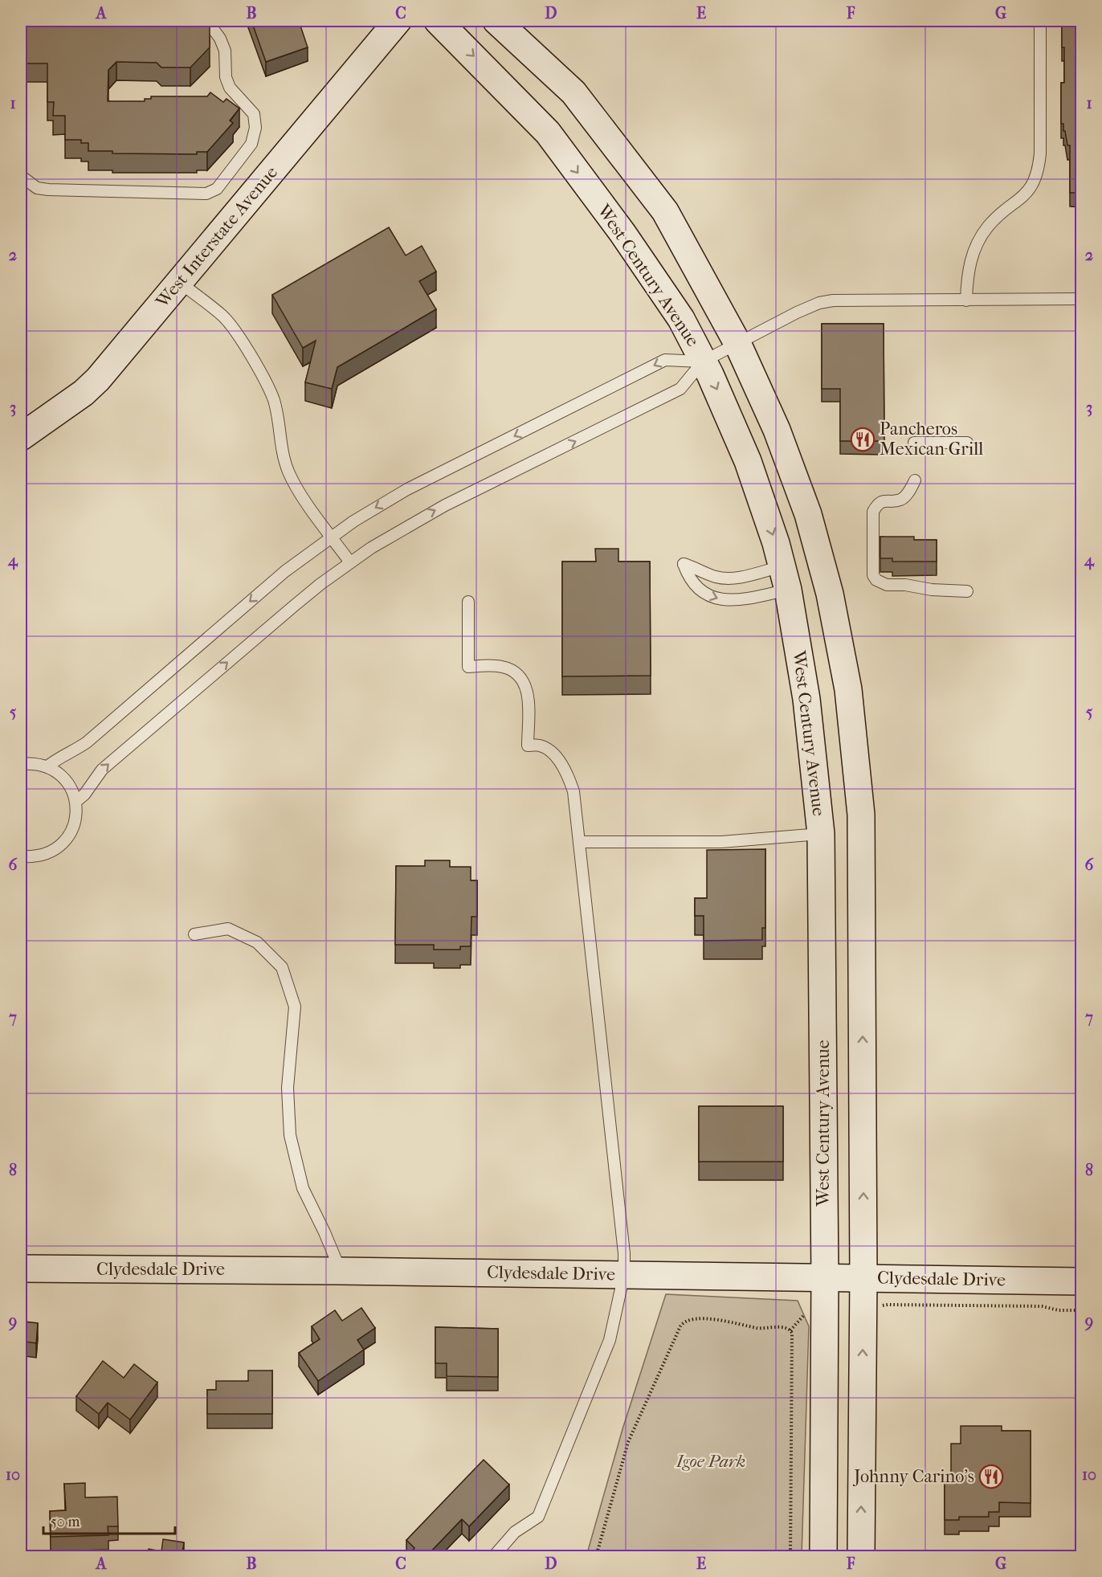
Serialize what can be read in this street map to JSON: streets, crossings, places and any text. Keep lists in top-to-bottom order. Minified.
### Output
{"streets":{"main road":["West Interstate Avenue","West Century Avenue","Clydesdale Drive"]},"crossings":[["West Century Avenue","Clydesdale Drive"]],"parks":["Igoe Park"],"places":{"restaurant":["Pancheros Mexican Grill","Johnny Carino's"]},"scale_bar":"50 m","grid":{"columns":["A","B","C","D","E","F","G"],"rows":["1","2","3","4","5","6","7","8","9","10"]}}
